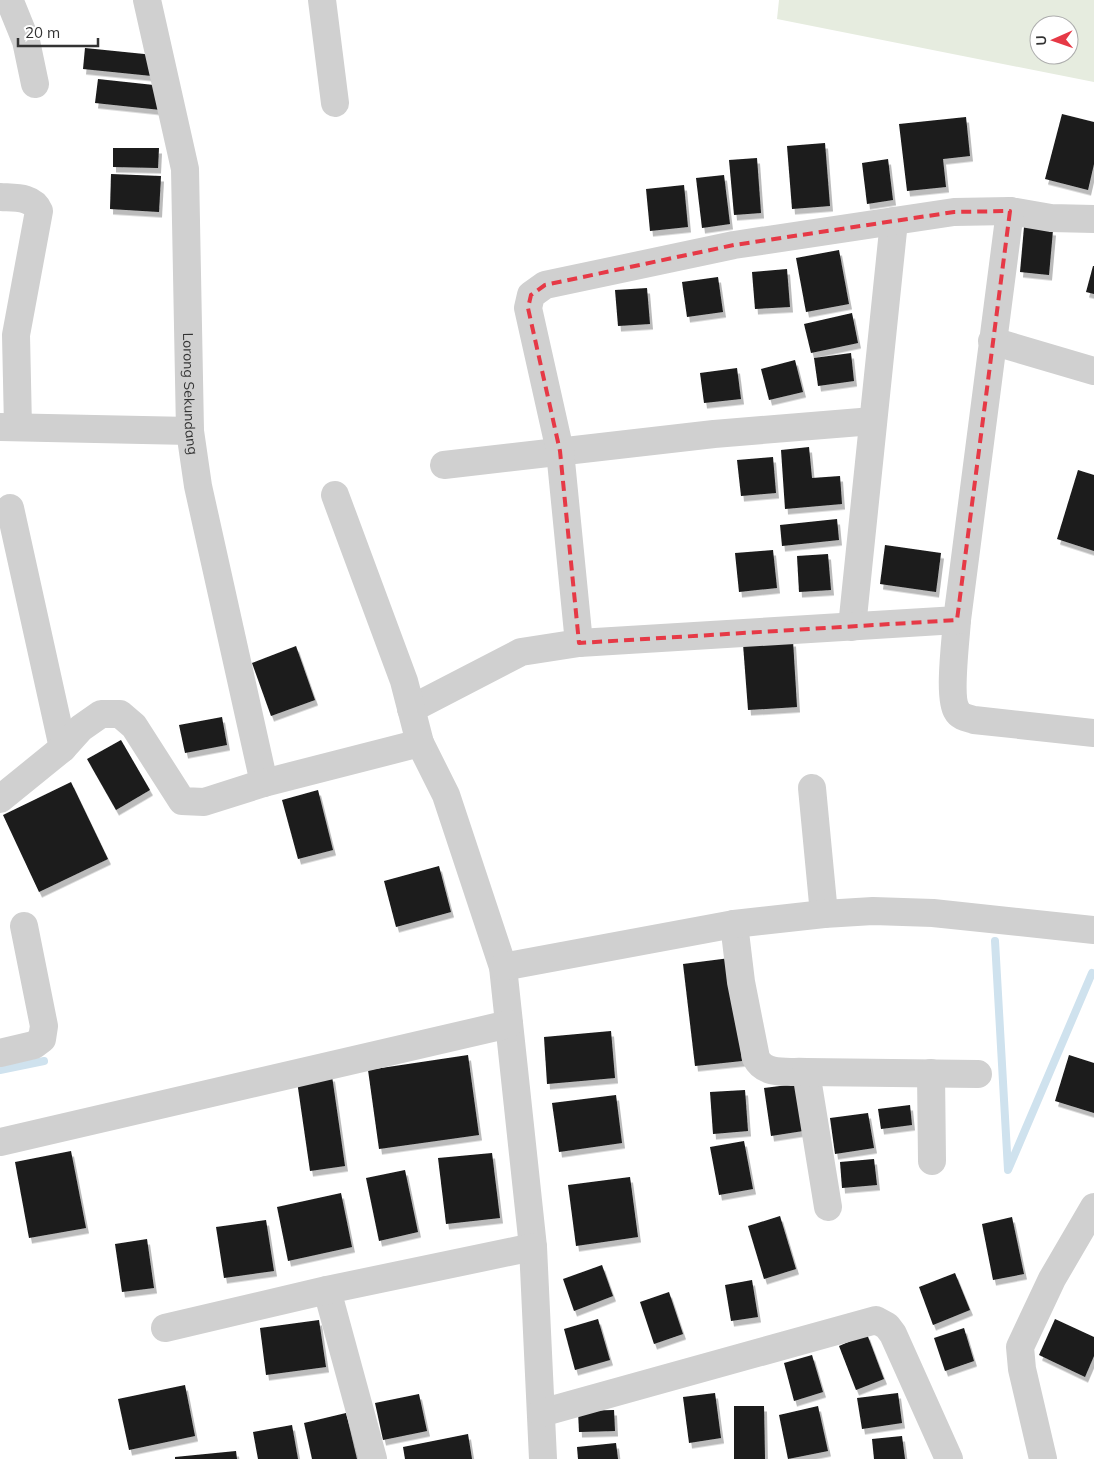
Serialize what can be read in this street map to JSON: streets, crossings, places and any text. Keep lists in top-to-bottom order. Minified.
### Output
{"streets":{"street":["Lorong Sekundang"]},"scale_bar":"20 m","north":"left"}
